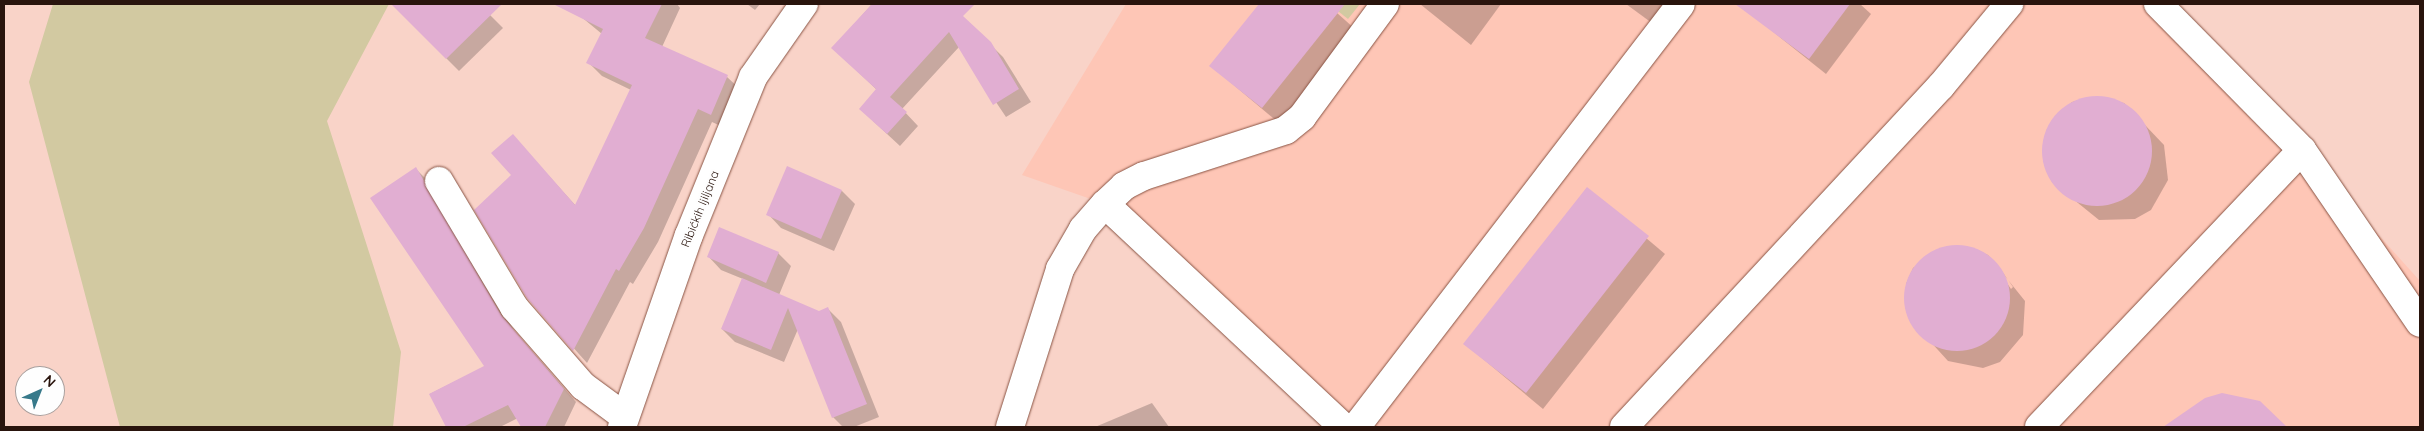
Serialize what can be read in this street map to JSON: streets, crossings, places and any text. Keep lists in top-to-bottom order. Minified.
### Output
{"streets":{"street":["Ribićkih ljiljana"]},"north":"top right"}
